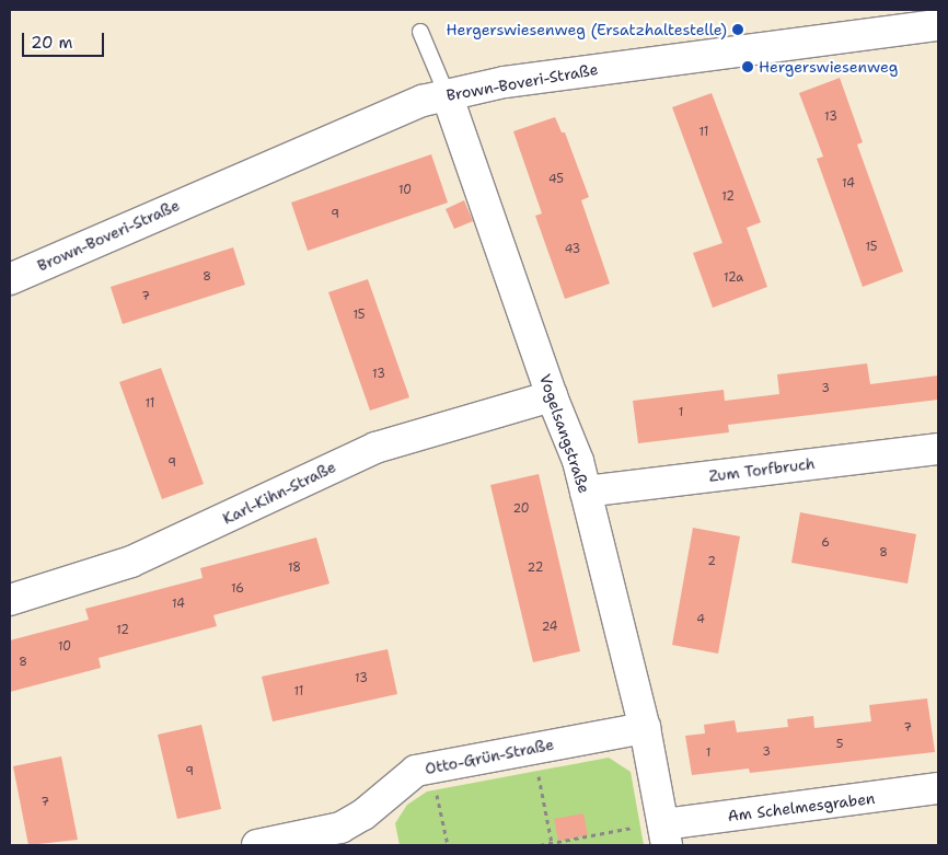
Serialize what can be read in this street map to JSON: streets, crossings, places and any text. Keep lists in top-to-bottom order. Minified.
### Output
{"streets":{"street":["Brown-Boveri-Straße","Vogelsangstraße","Zum Torfbruch","Karl-Kihn-Straße","Otto-Grün-Straße","Am Schelmesgraben"]},"crossings":[["Brown-Boveri-Straße","Vogelsangstraße"],["Vogelsangstraße","Zum Torfbruch"],["Vogelsangstraße","Karl-Kihn-Straße"],["Vogelsangstraße","Otto-Grün-Straße"],["Vogelsangstraße","Am Schelmesgraben"]],"places":["Hergerswiesenweg (Ersatzhaltestelle)","Hergerswiesenweg"],"house_numbers":["13","11","45","14","10","12","9","15","43","8","12a","7","15","13","3","11","1","9","20","6","8","2","18","22","16","14","4","24","12","10","8","13","11","7","5","3","1","9","7"],"scale_bar":"20 m"}
